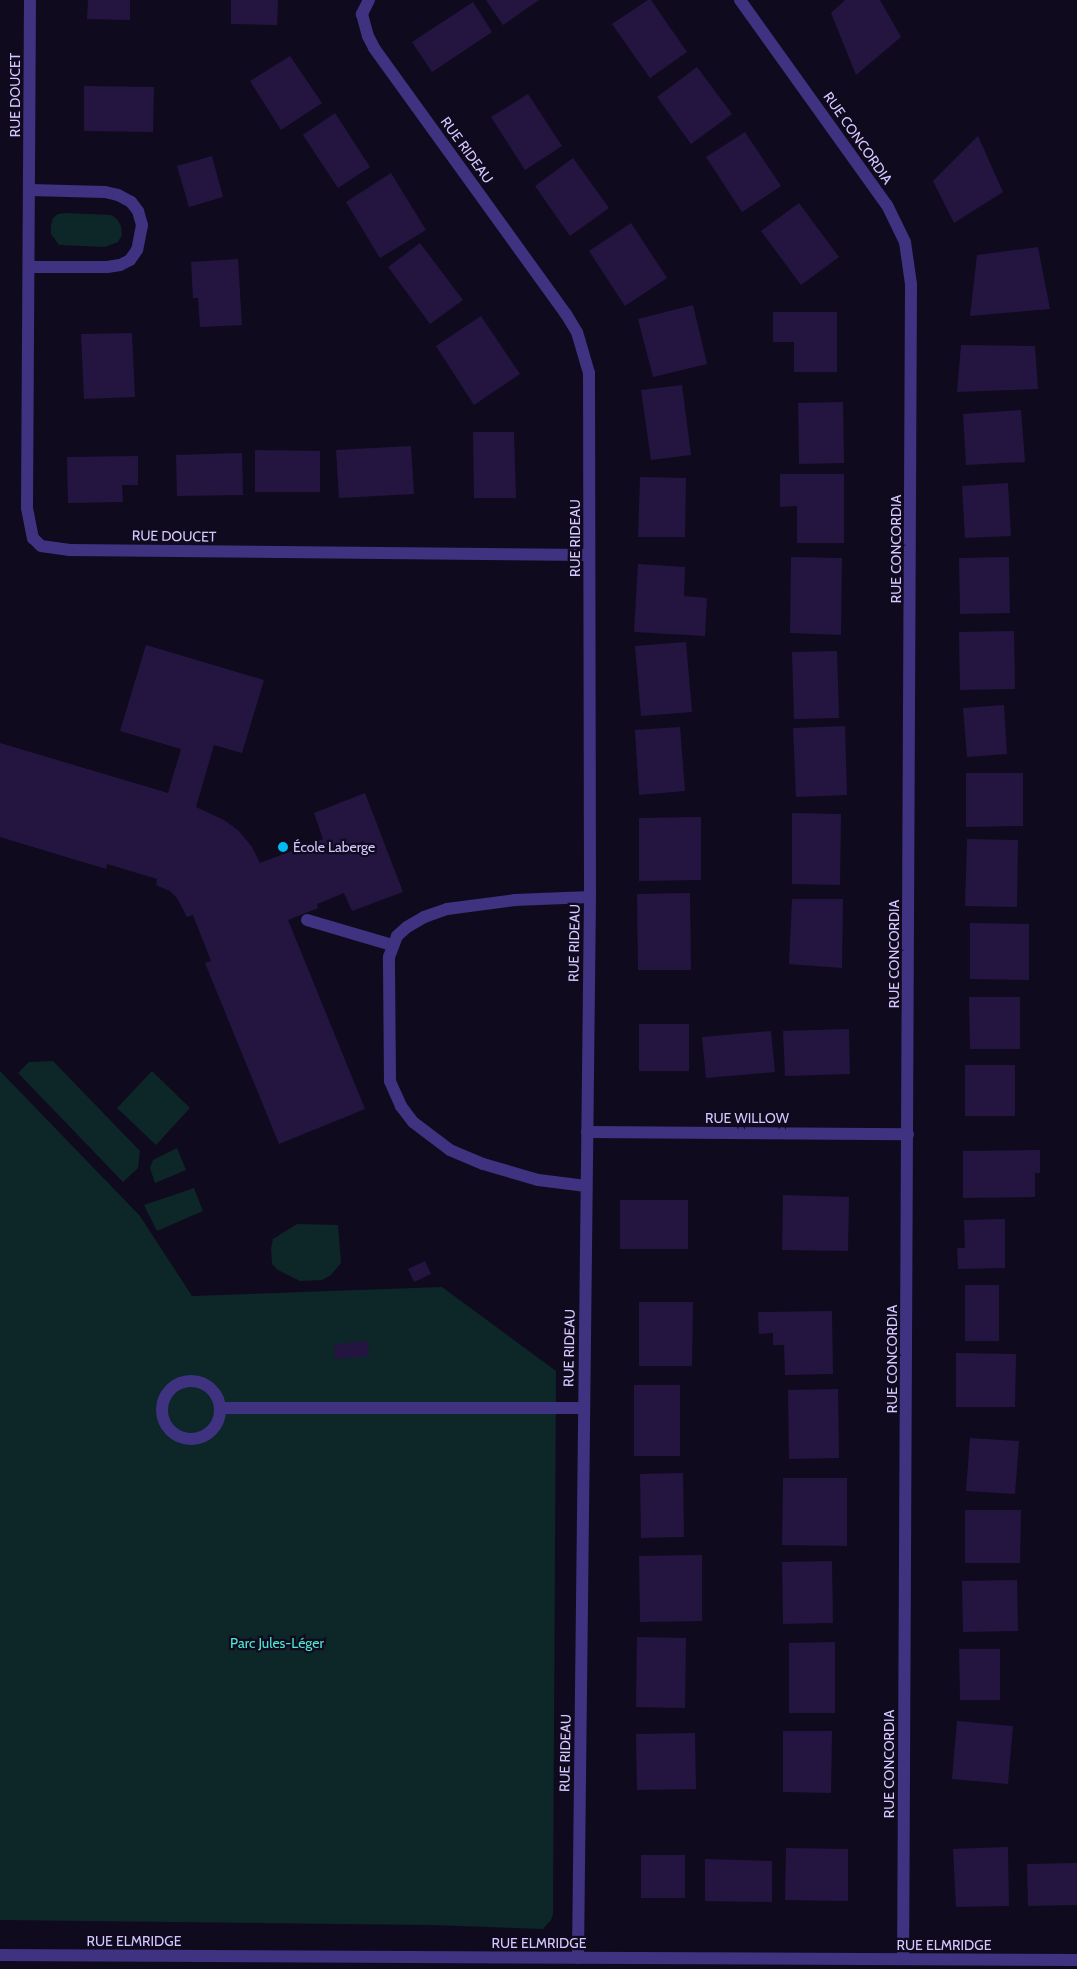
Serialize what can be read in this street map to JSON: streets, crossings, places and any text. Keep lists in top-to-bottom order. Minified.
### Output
{"streets":{"street":["RUE DOUCET","RUE CONCORDIA","RUE RIDEAU","RUE WILLOW","RUE ELMRIDGE"]},"crossings":[["RUE DOUCET","RUE RIDEAU"],["RUE CONCORDIA","RUE WILLOW"],["RUE CONCORDIA","RUE ELMRIDGE"],["RUE RIDEAU","RUE WILLOW"],["RUE RIDEAU","RUE ELMRIDGE"]],"parks":["Parc Jules-Léger"],"places":["École Laberge"]}
